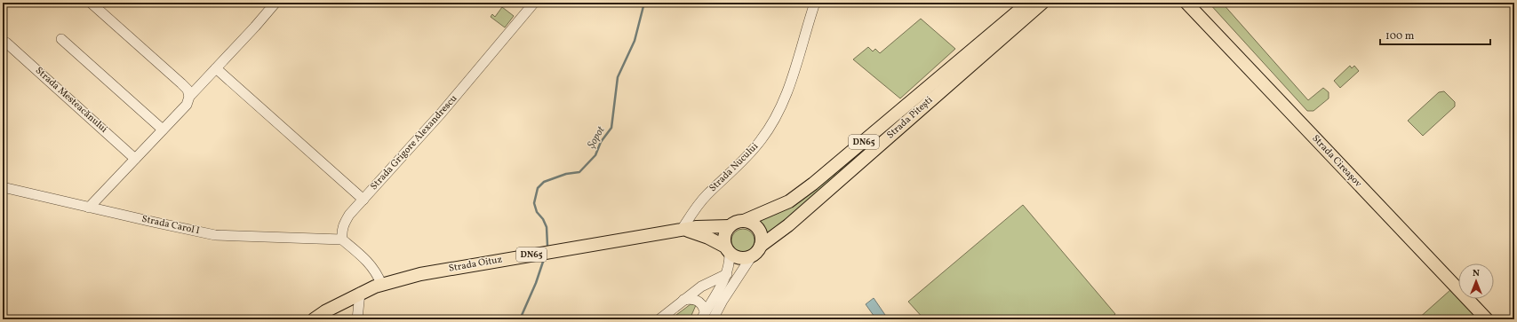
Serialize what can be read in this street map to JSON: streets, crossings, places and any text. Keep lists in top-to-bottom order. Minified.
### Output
{"streets":{"main road":["Strada Pitești","DN65","Strada Cireașov","Strada Oituz"],"street":["Strada Mesteacănului","Strada Grigore Alexandrescu","Strada Nucului","Strada Carol I"]},"crossings":[["Strada Pitești","Strada Oituz"],["DN65","Strada Oituz"],["Strada Grigore Alexandrescu","Strada Carol I"],["Strada Nucului","Strada Oituz"]],"water":["Șopot"],"scale_bar":"100 m","north":"top"}
